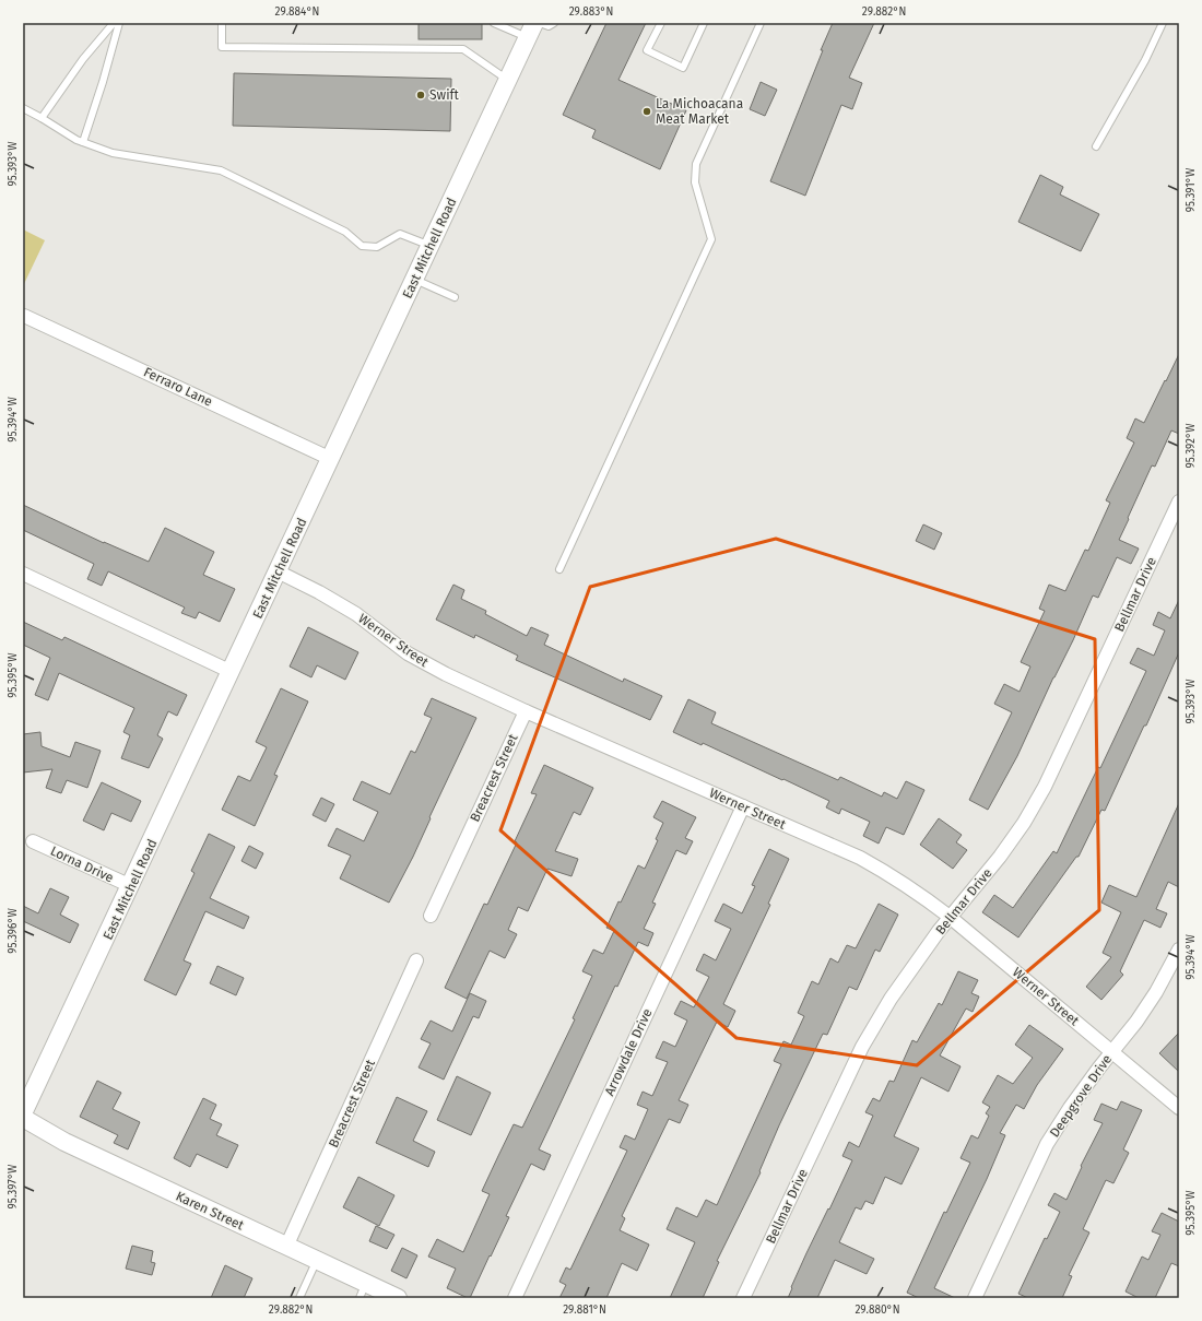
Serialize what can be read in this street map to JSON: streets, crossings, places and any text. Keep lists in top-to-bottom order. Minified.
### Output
{"streets":{"street":["East Mitchell Road","Ferraro Lane","Bellmar Drive","Werner Street","Breacrest Street","Lorna Drive","Arrowdale Drive","Deepgrove Drive","Karen Street"]},"crossings":[["East Mitchell Road","Ferraro Lane"],["East Mitchell Road","Werner Street"],["East Mitchell Road","Lorna Drive"],["Bellmar Drive","Werner Street"],["Werner Street","Breacrest Street"],["Werner Street","Arrowdale Drive"],["Werner Street","Deepgrove Drive"],["Breacrest Street","Karen Street"]],"places":["Swift","La Michoacana Meat Market"],"coordinates":["29.884°N","29.883°N","29.882°N","95.393°W","95.391°W","95.394°W","95.392°W","95.395°W","95.396°W","95.397°W","29.881°N","29.880°N"]}
